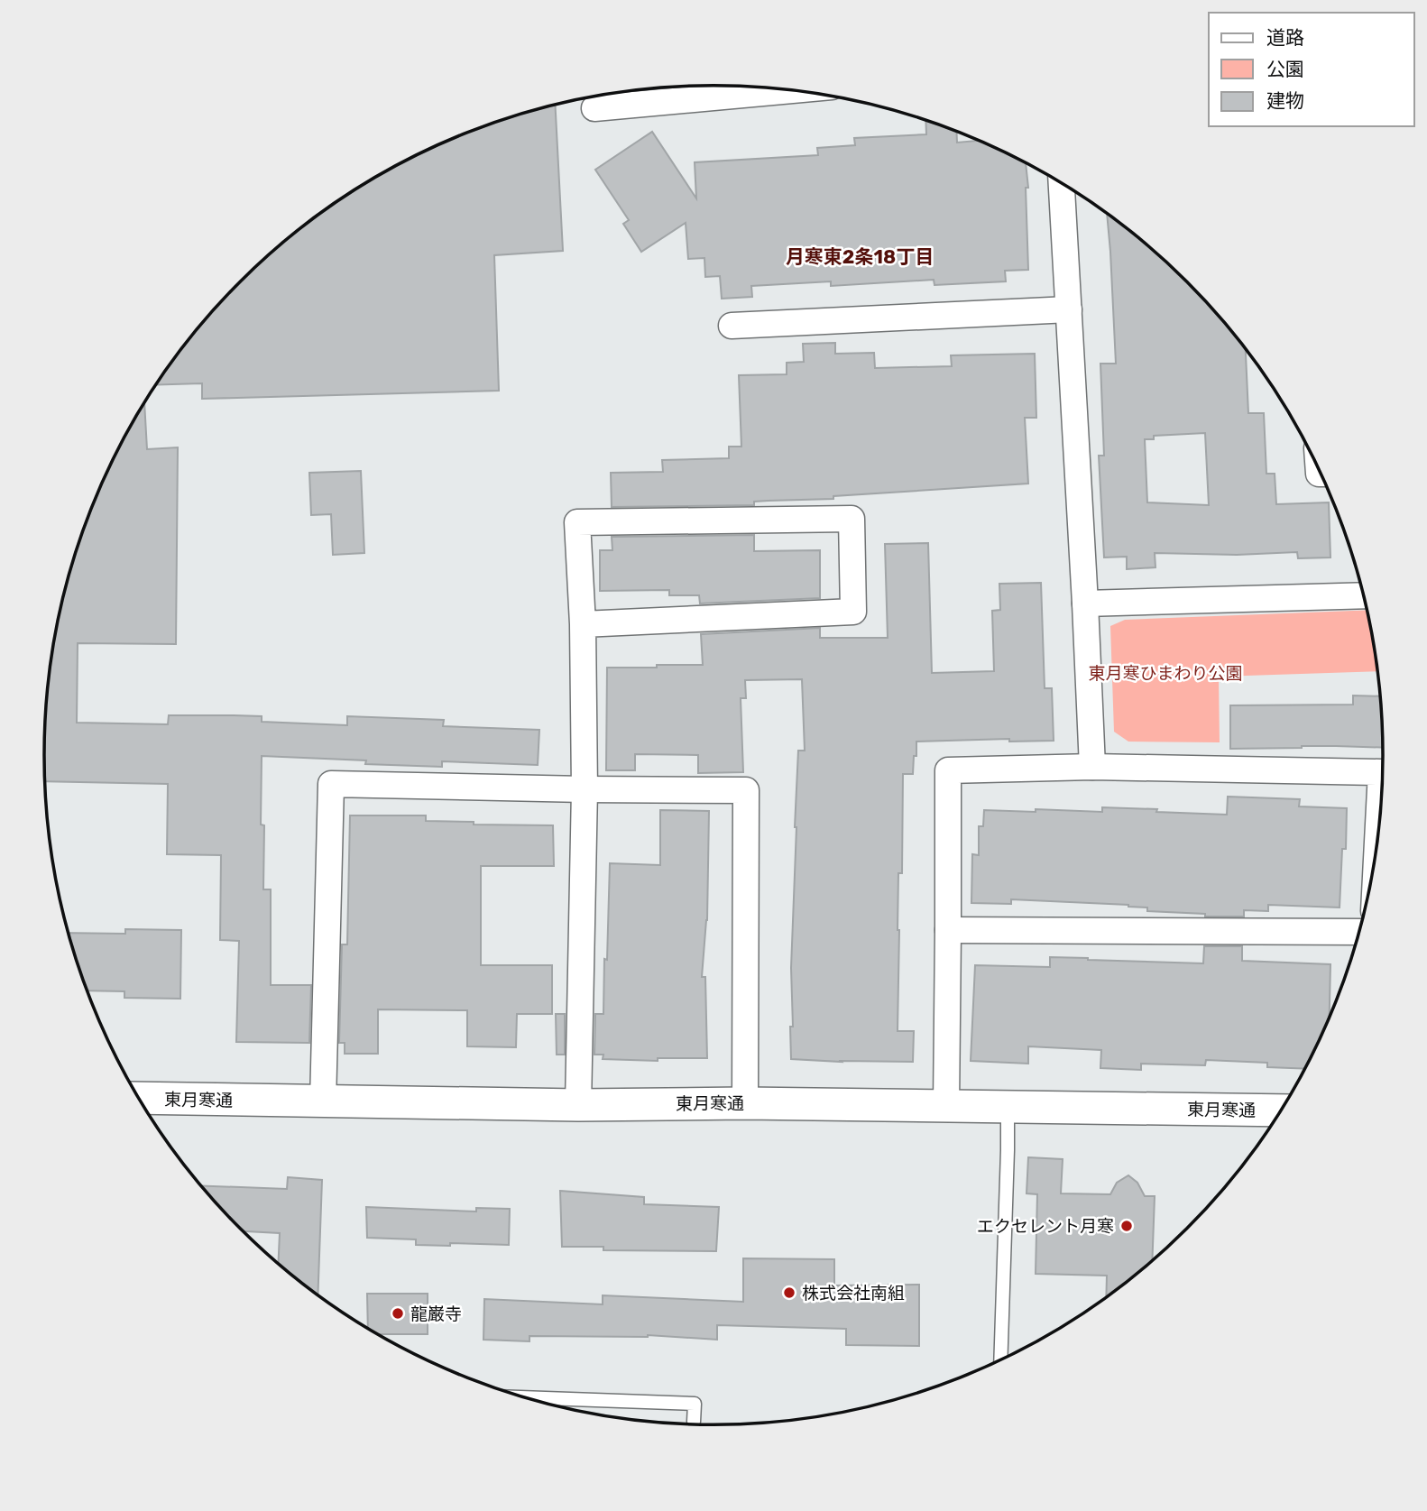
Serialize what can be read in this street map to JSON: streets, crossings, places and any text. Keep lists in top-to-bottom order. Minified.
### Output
{"streets":{"street":["東月寒通"]},"districts":["月寒東2条18丁目"],"parks":["東月寒ひまわり公園"],"places":["エクセレント月寒","株式会社南組","龍巌寺"],"legend":["道路","公園","建物"]}
